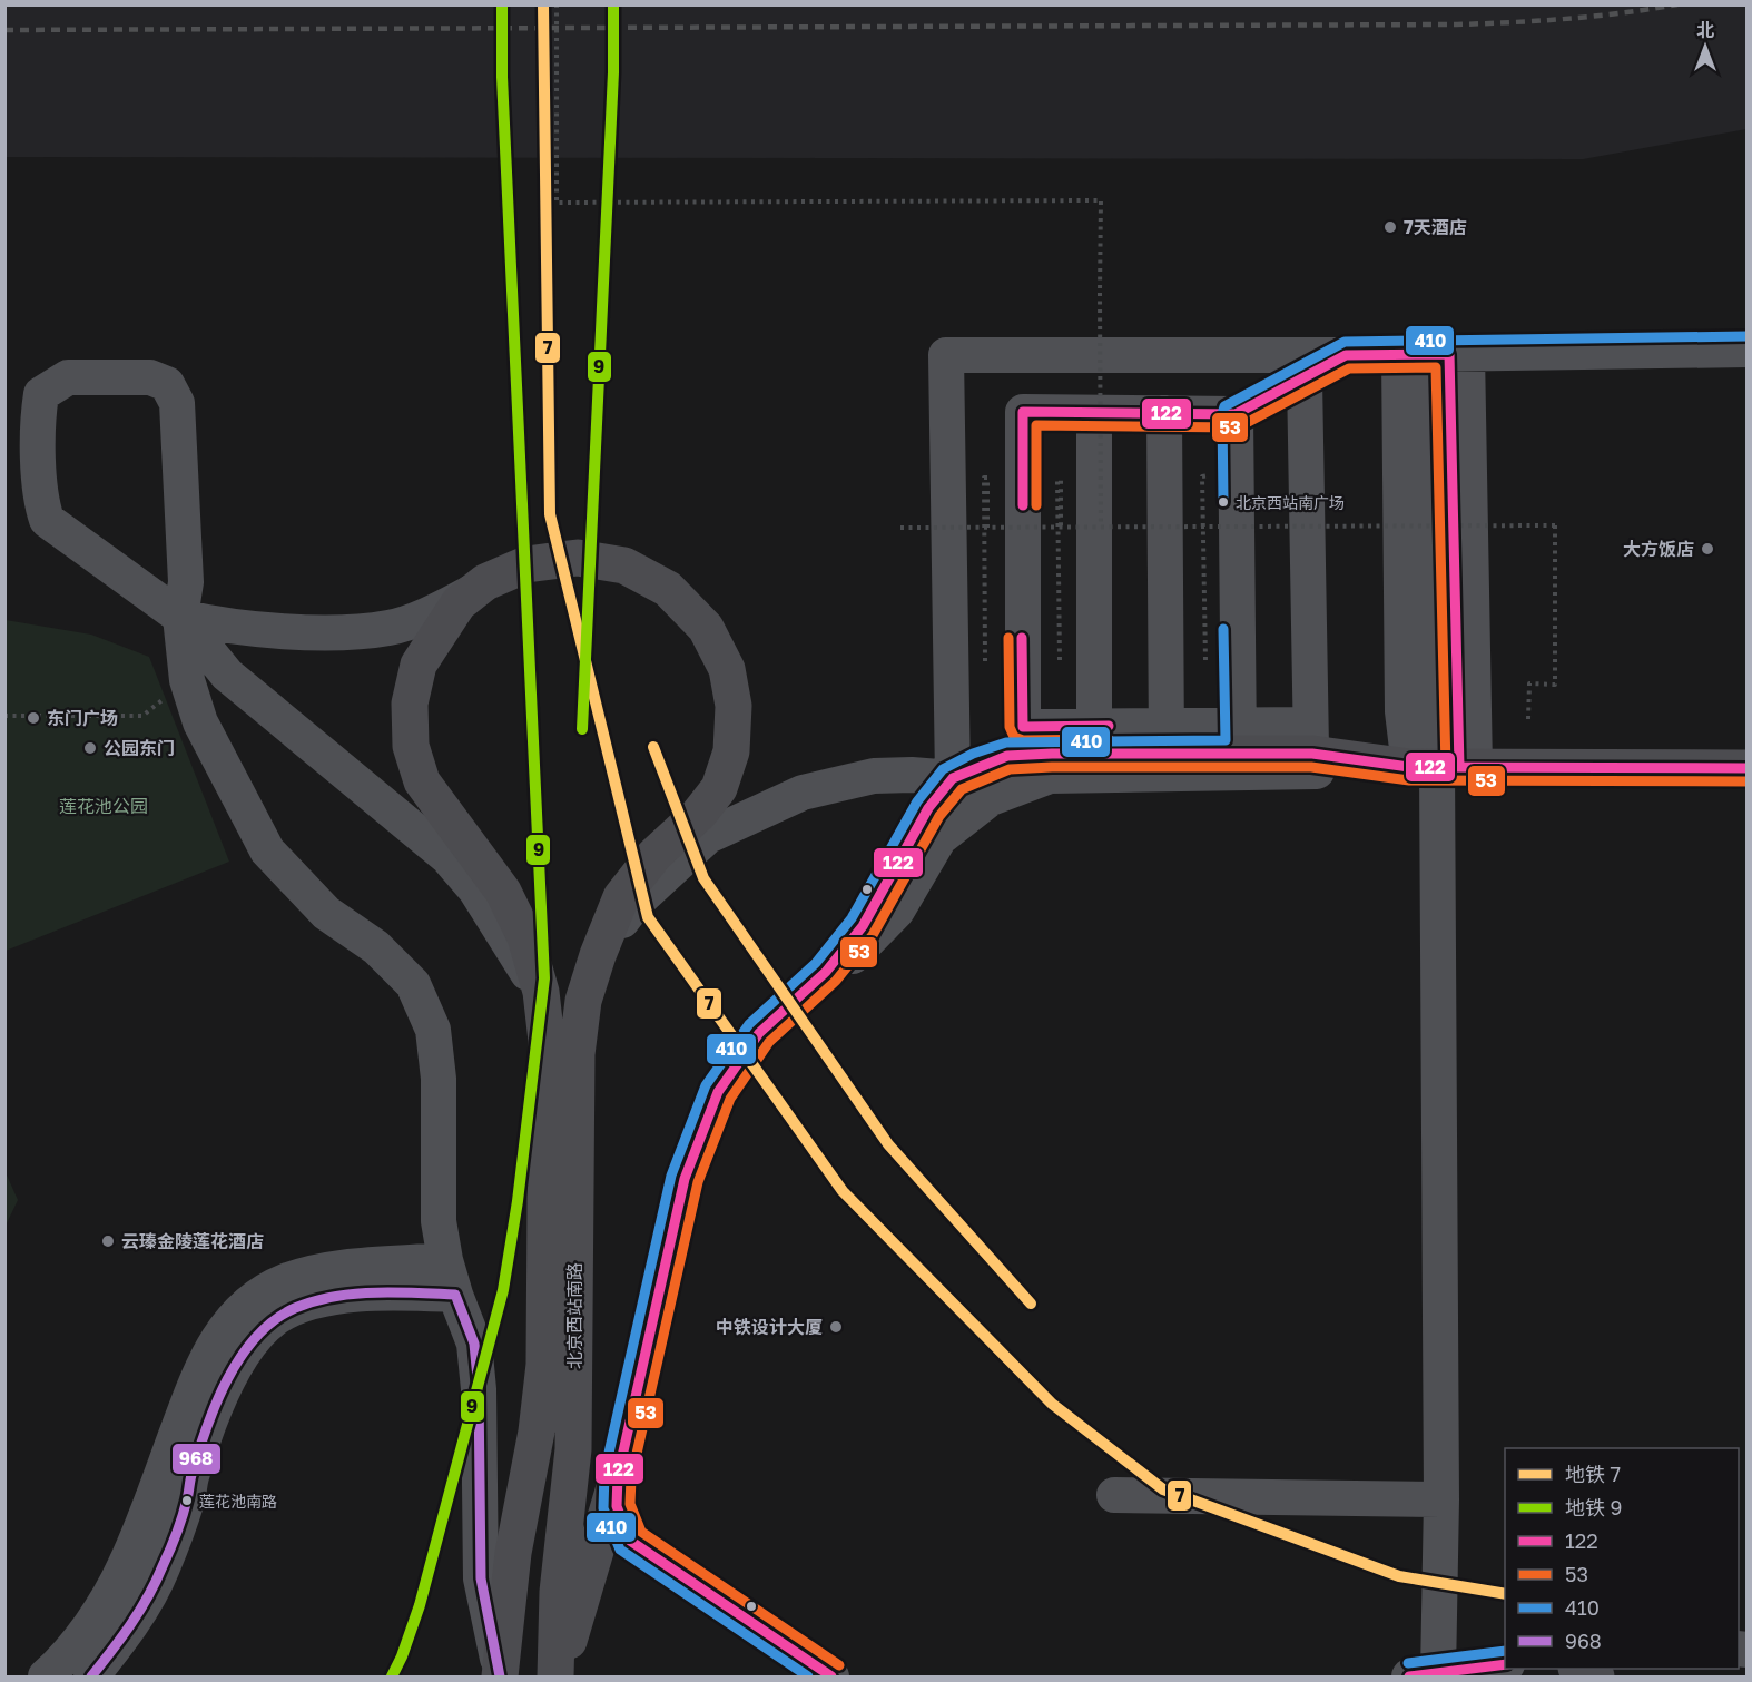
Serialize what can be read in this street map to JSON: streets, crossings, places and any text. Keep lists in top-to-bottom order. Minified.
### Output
{"streets":{"main road":["北京西站南路"]},"parks":["莲花池公园"],"places":["7天酒店","北京西站南广场","大方饭店","东门广场","公园东门","云瑧金陵莲花酒店","中铁设计大厦","莲花池南路"],"lines":["metro line 7","metro line 9","transit line 410","transit line 122","transit line 53","transit line 968"],"legend":["地铁 7","地铁 9","122","53","410","968"],"north":"top"}
